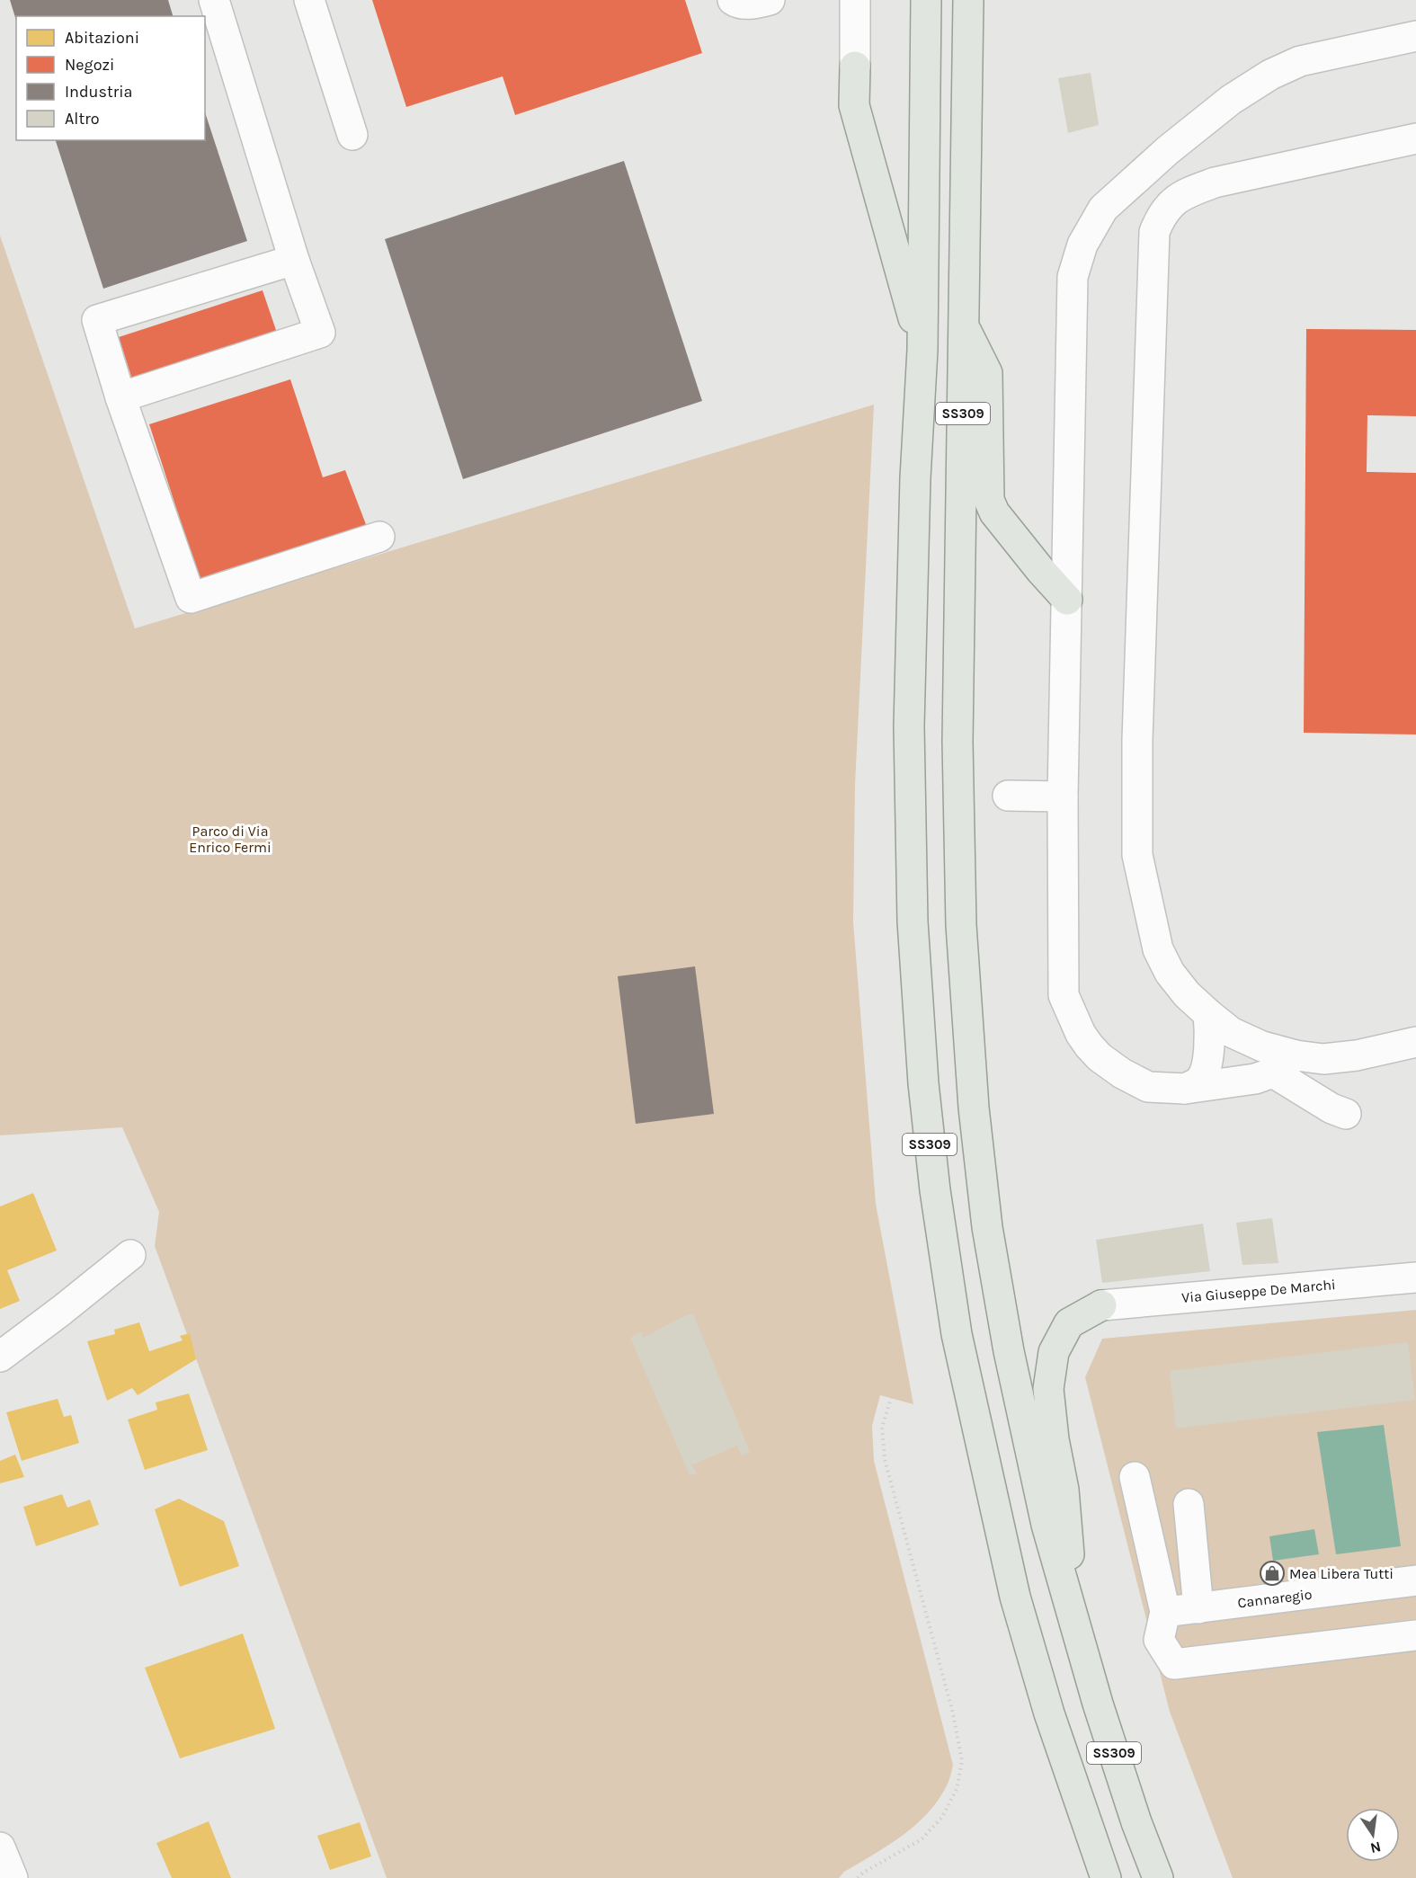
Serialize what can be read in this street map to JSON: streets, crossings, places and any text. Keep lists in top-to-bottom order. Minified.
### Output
{"streets":{"main road":["SS309"],"street":["Via Giuseppe De Marchi","Cannaregio"]},"parks":["Parco di Via Enrico Fermi"],"places":{"shop":["Mea Libera Tutti"]},"legend":["Abitazioni","Negozi","Industria","Altro"],"north":"bottom"}
